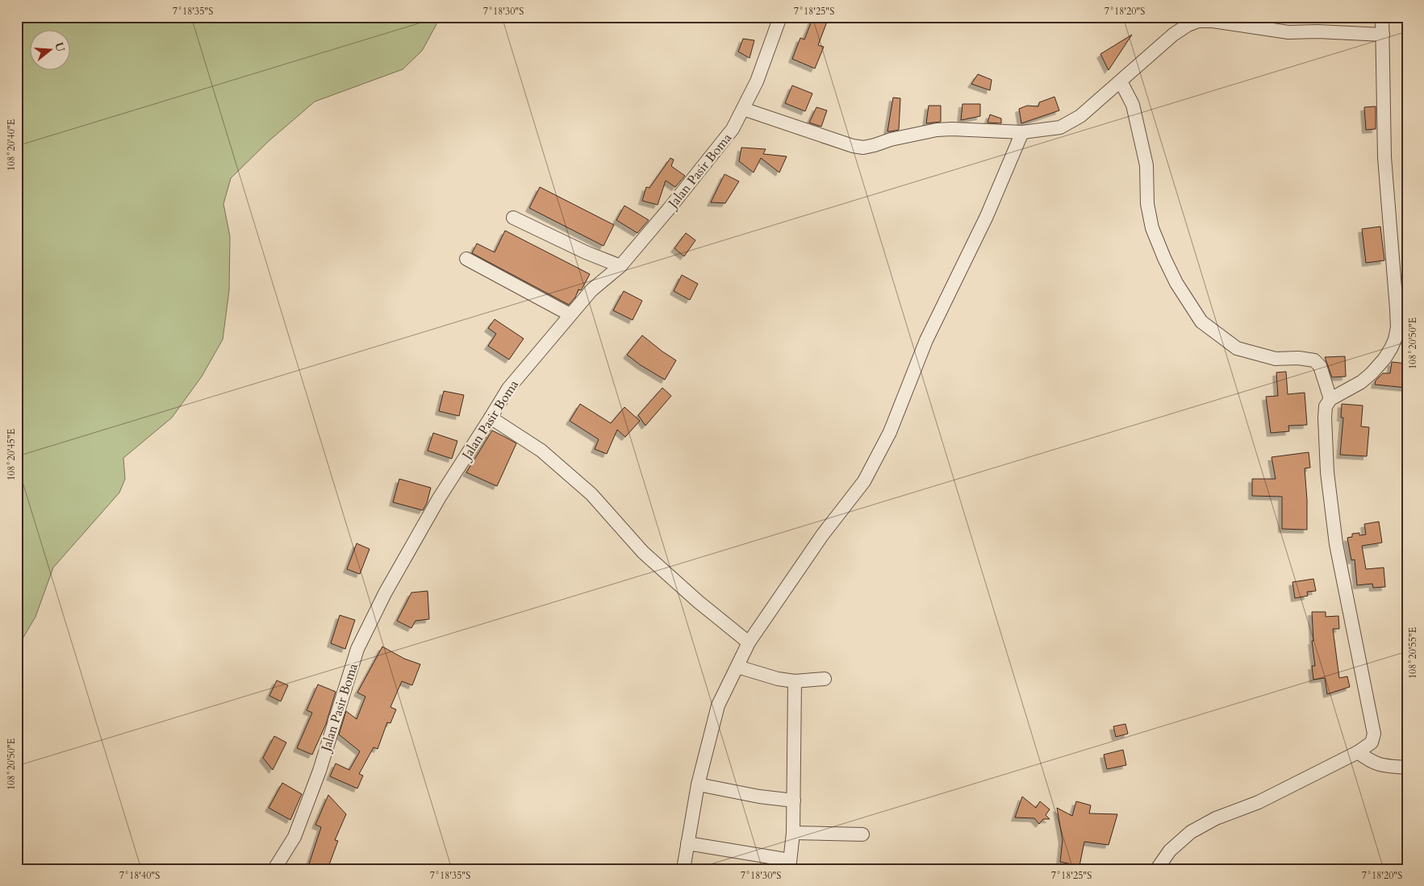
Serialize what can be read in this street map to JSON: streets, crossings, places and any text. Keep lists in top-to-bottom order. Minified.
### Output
{"streets":{"street":["Jalan Pasir Boma"]},"north":"right","coordinates":["7°18'35\"S","7°18'30\"S","7°18'25\"S","7°18'20\"S","108°20'40\"E","108°20'50\"E","108°20'45\"E","108°20'55\"E","7°18'40\"S"]}
